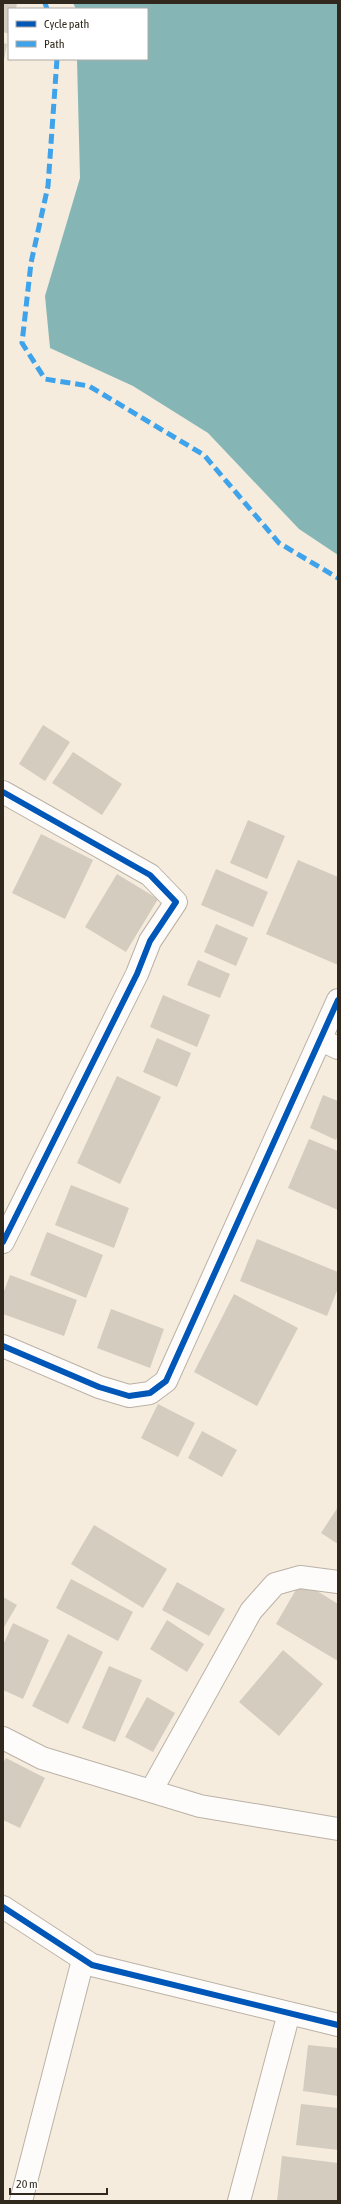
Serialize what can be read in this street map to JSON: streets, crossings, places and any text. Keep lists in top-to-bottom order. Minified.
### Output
{"legend":["Cycle path","Path"],"scale_bar":"20 m"}
